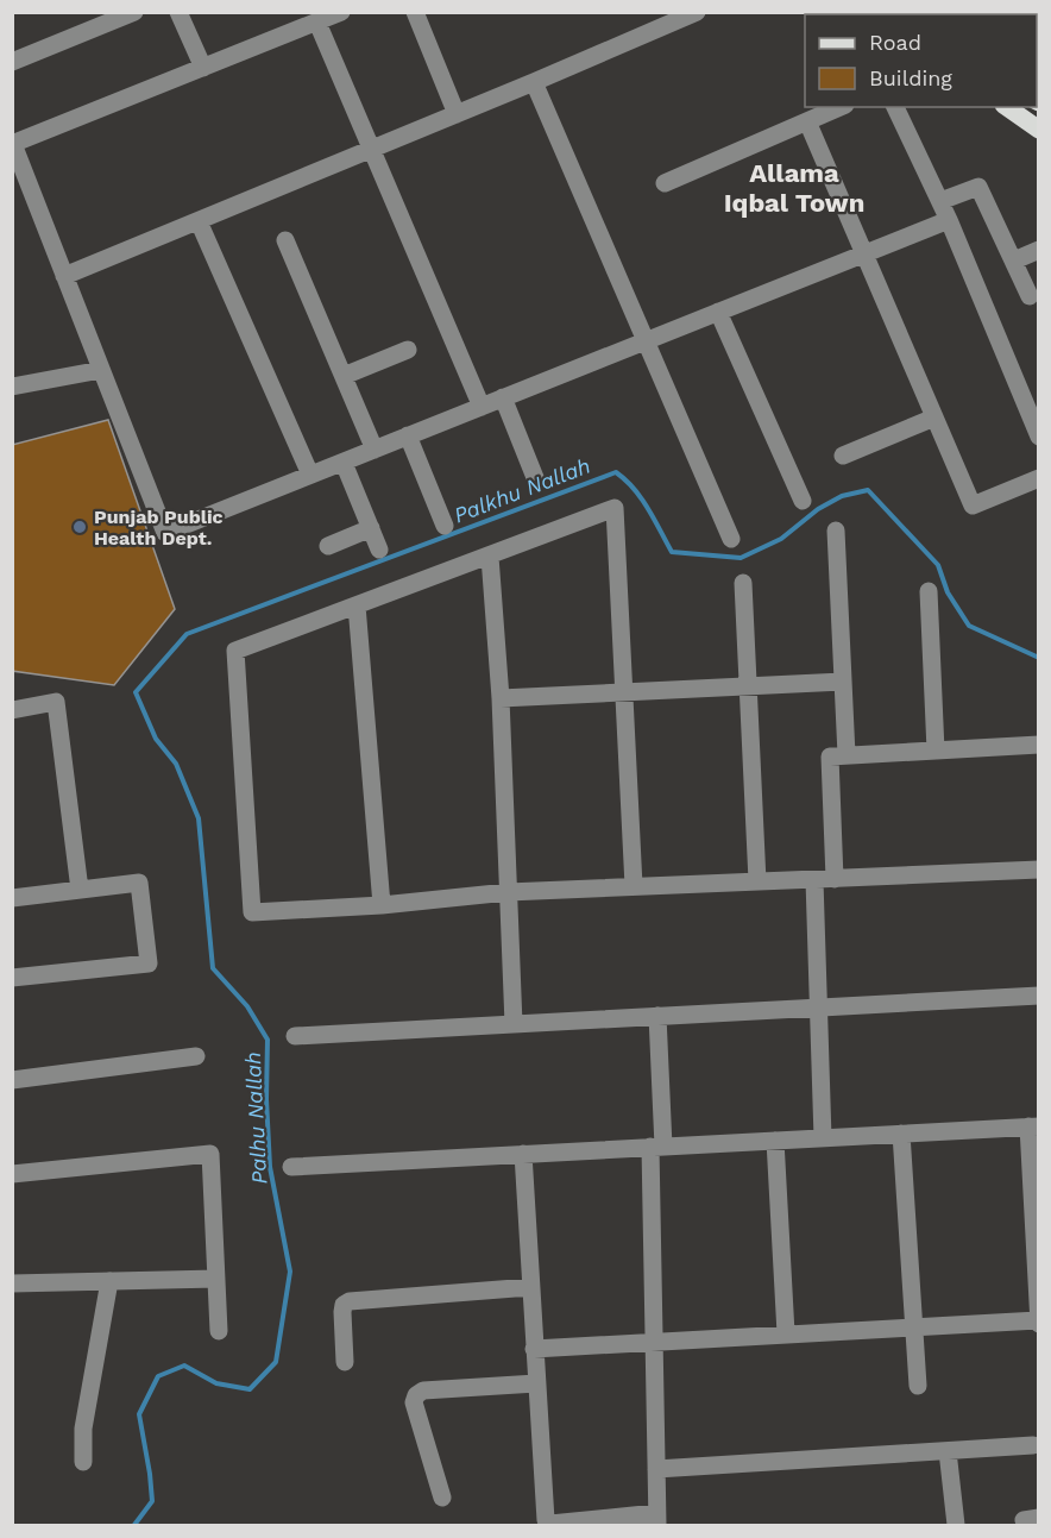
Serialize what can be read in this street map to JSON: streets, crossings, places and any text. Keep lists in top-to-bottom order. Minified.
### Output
{"districts":["Allama Iqbal Town"],"water":["Palkhu Nallah","Palhu Nallah"],"places":["Punjab Public Health Dept."],"legend":["Road","Building"]}
